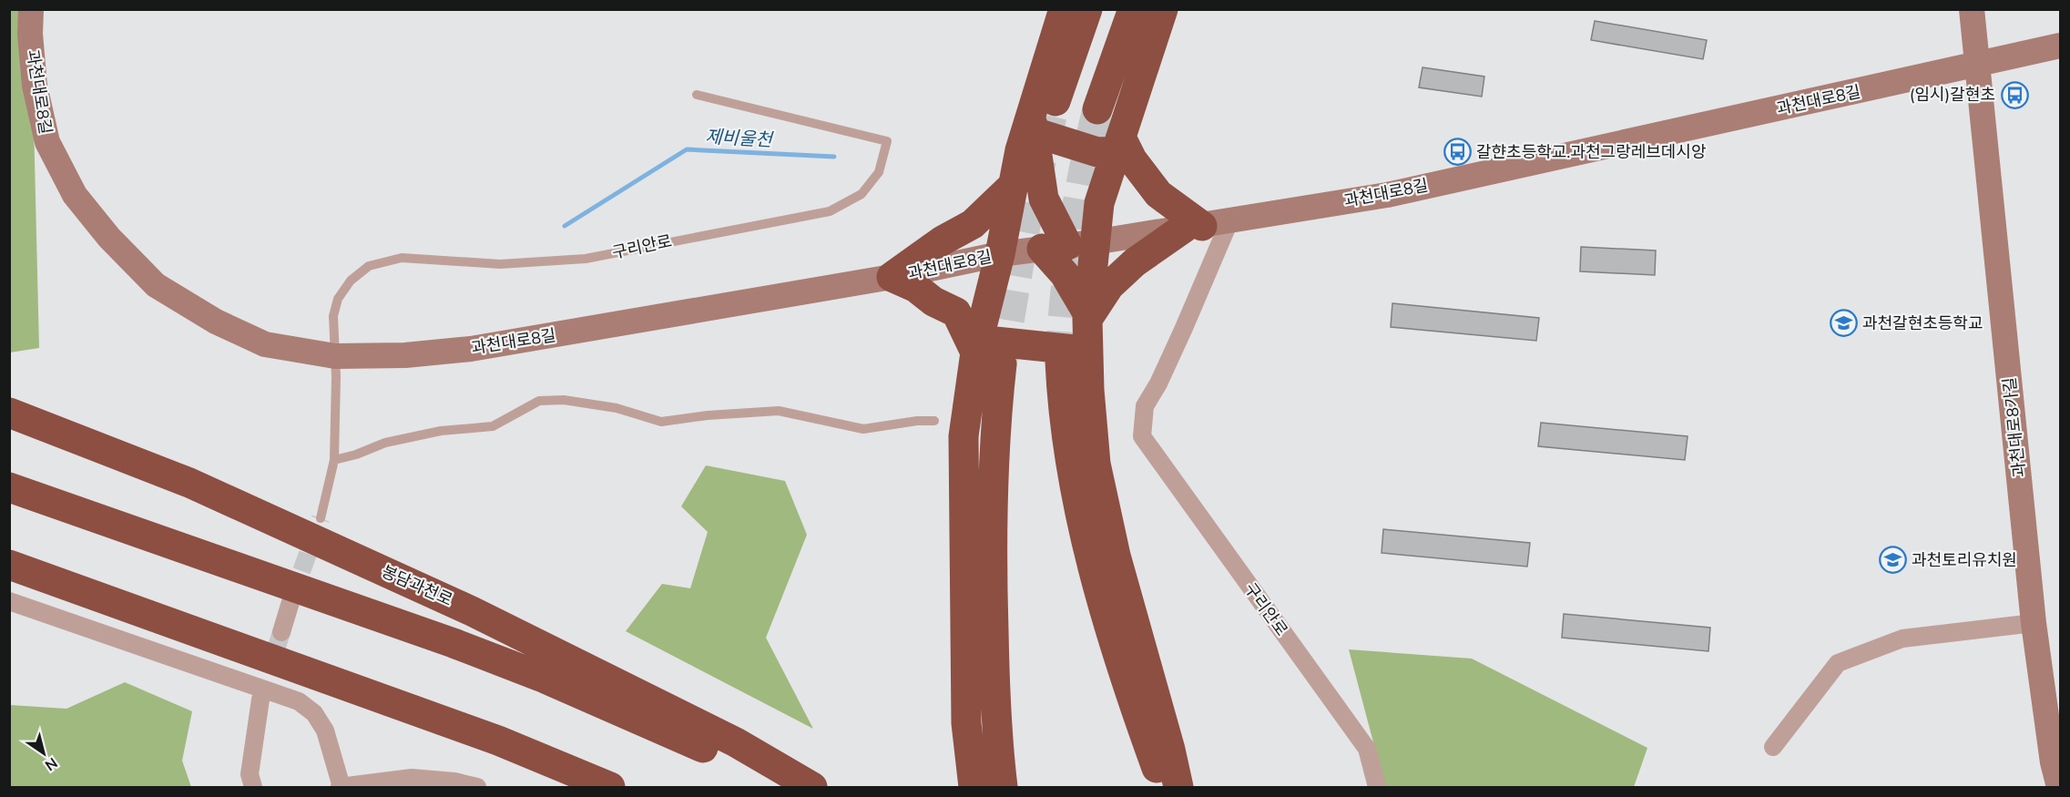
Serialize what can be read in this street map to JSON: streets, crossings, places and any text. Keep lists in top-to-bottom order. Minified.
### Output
{"streets":{"highway":["봉담과천로"],"street":["과천대로8길","구리안로","과천대로8가길"]},"crossings":[["과천대로8길","구리안로"],["과천대로8길","과천대로8가길"]],"water":["제비울천"],"places":{"bus stop":["(임시)갈현초","갈햔초등학교.과천그랑레브데시앙"],"school or university":["과천갈현초등학교","과천토리유치원"]},"north":"bottom right"}
